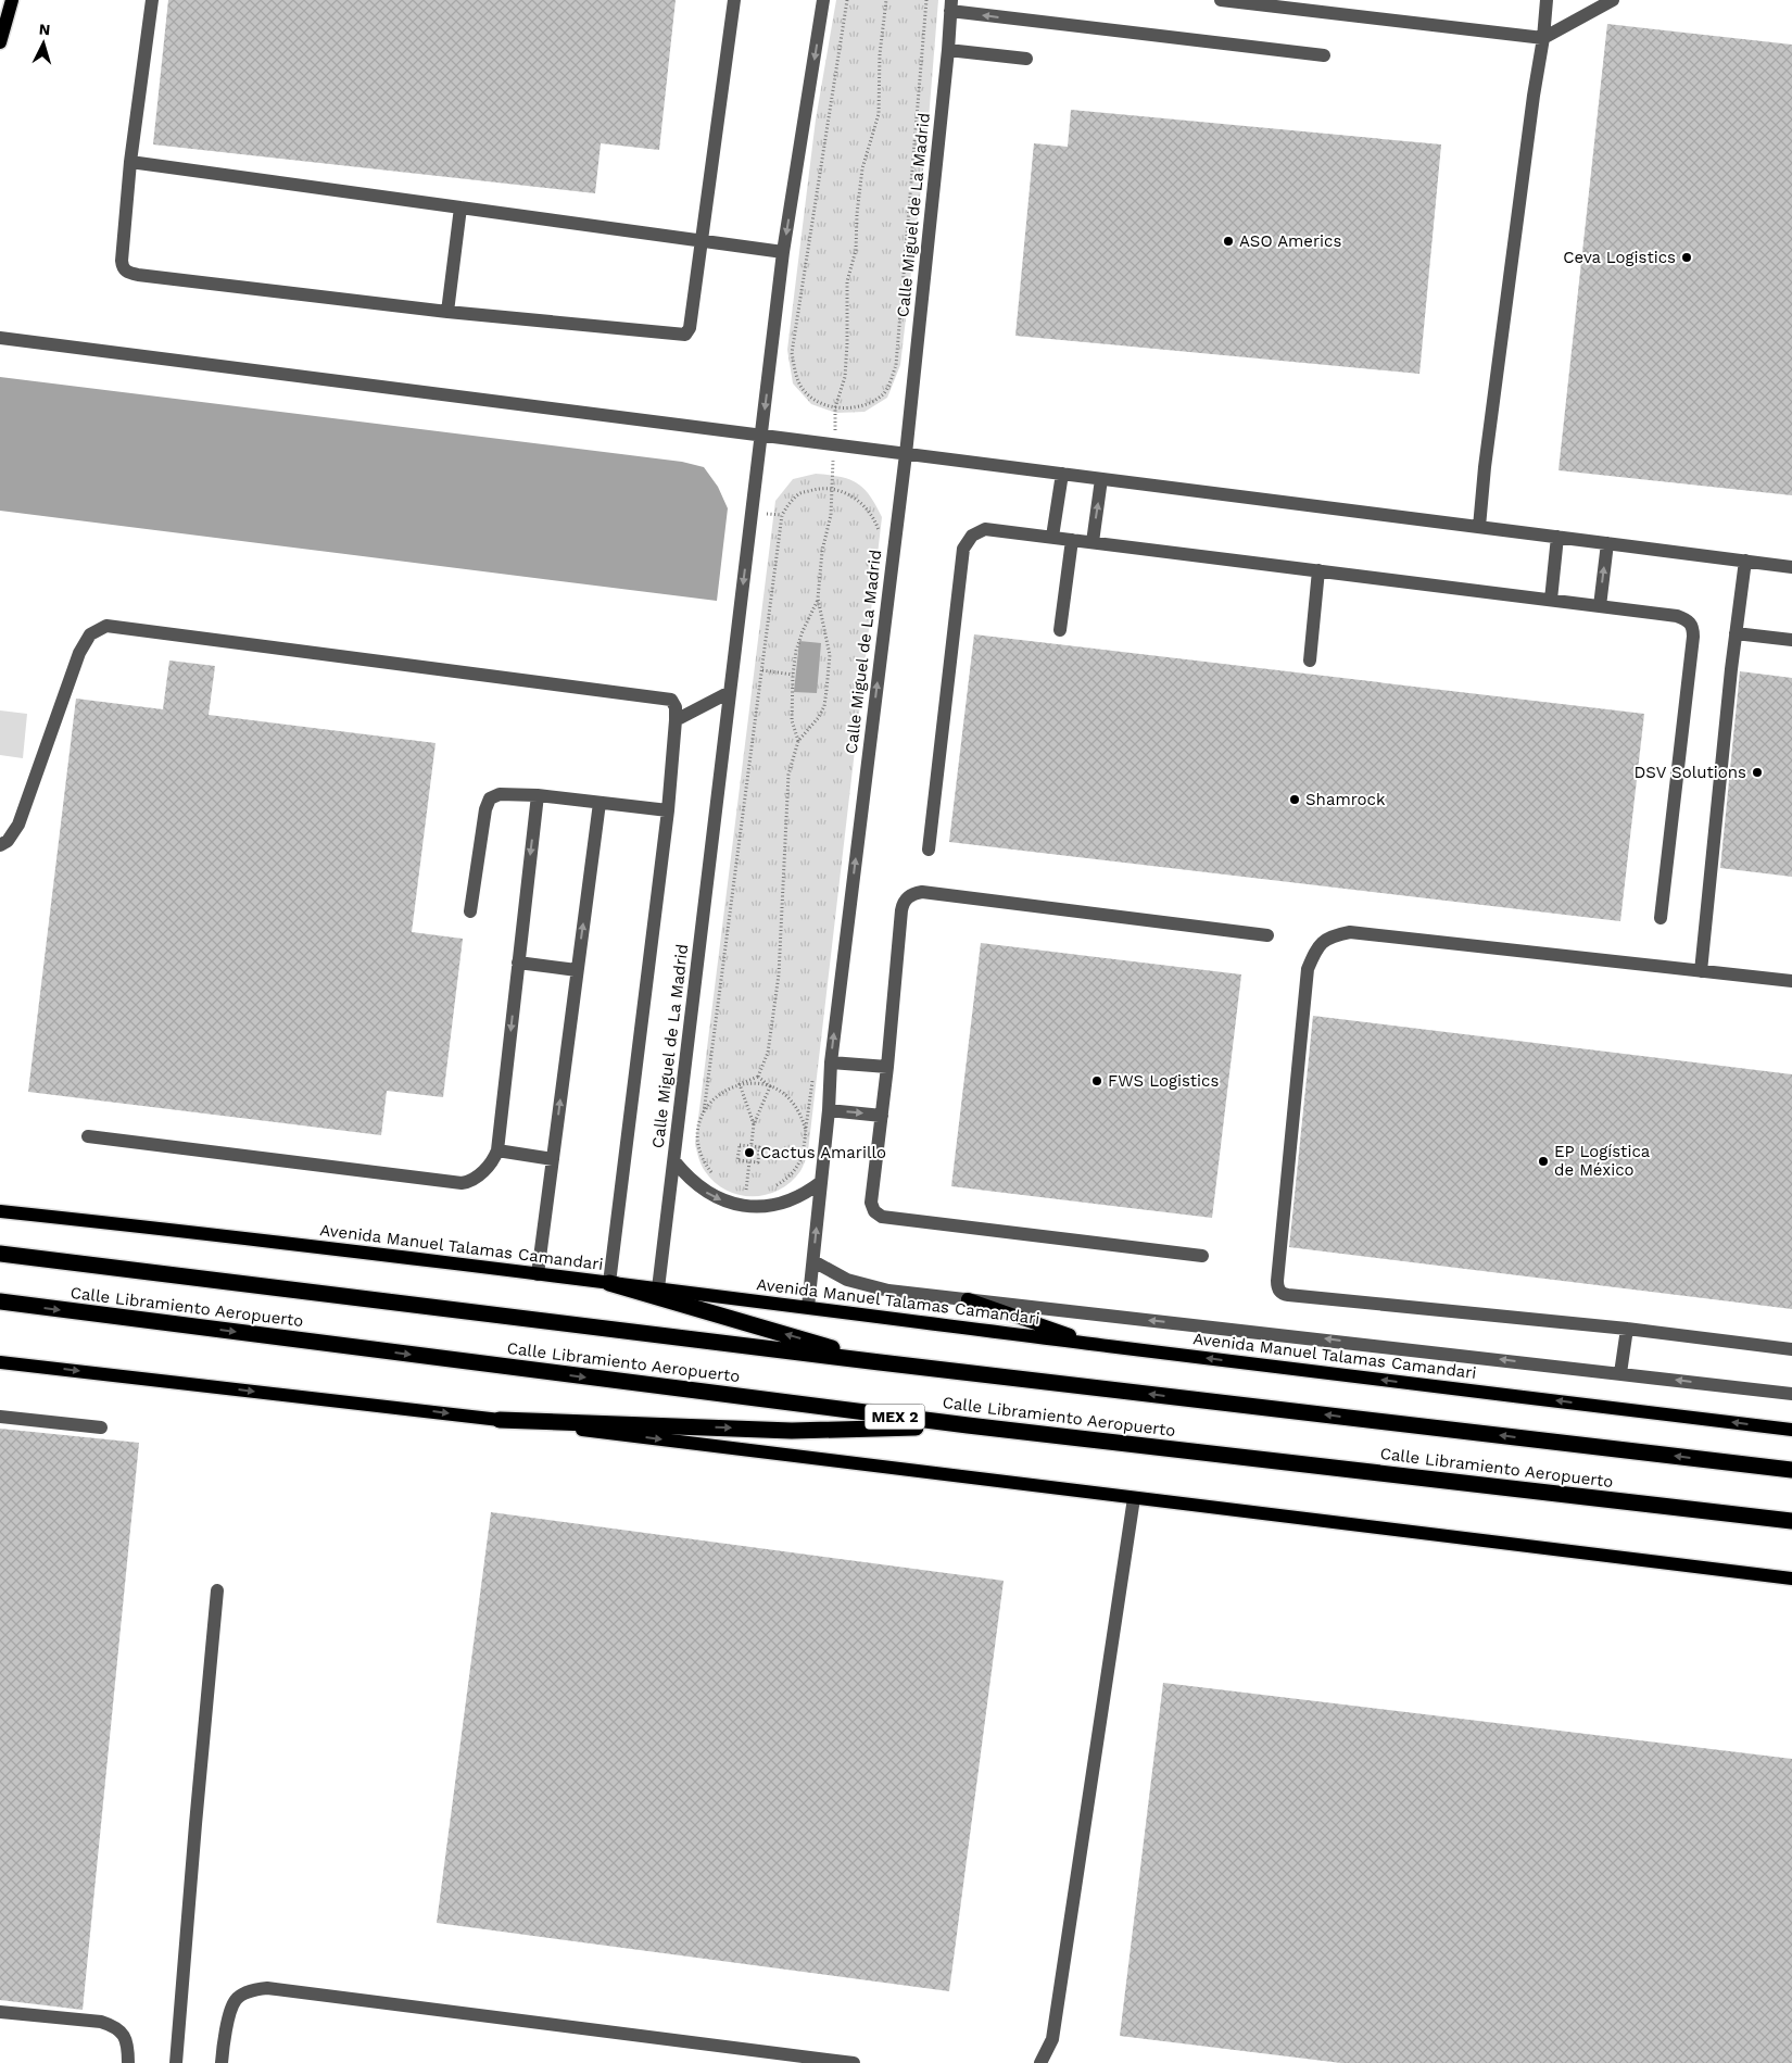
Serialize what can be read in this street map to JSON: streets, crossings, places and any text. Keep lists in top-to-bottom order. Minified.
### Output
{"streets":{"highway":["Calle Libramiento Aeropuerto","MEX 2"],"main road":["Avenida Manuel Talamas Camandari"],"street":["Calle Miguel de La Madrid"]},"crossings":[["Calle Miguel de La Madrid","Avenida Manuel Talamas Camandari"]],"one_way":["Avenida Manuel Talamas Camandari"],"places":["ASO Americs","Ceva Logistics","DSV Solutions","Shamrock","FWS Logistics","Cactus Amarillo","EP Logística de México"],"north":"top"}
